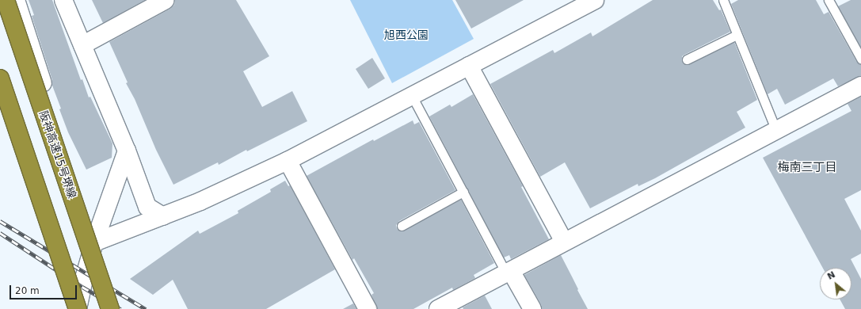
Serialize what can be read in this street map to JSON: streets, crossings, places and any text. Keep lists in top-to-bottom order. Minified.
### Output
{"streets":{"highway":["阪神高速15号堺線"]},"districts":["梅南三丁目"],"parks":["旭西公園"],"scale_bar":"20 m","north":"top left"}
